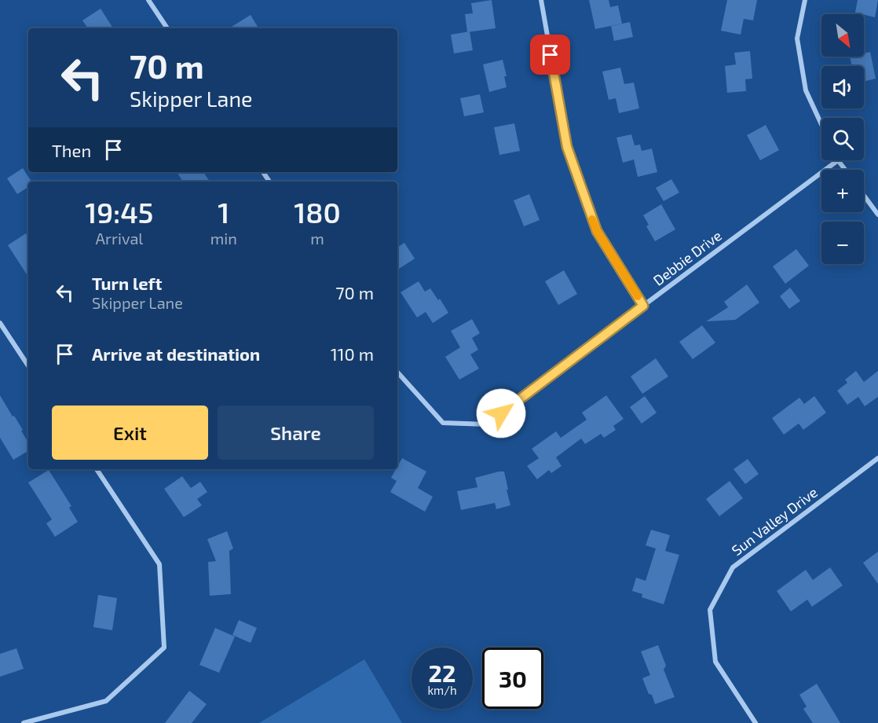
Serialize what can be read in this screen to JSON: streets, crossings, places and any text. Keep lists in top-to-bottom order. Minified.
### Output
{"streets":{"street":["Debbie Drive","Sun Valley Drive"]},"north":"bottom right","page":{"map_buttons":["+","−"],"turn":["70 m","Skipper Lane"],"then":"Then","eta":["19:45","Arrival","1","min","180","m"],"list":[{"name":"Turn left","note":"Skipper Lane","value":"70 m"},{"name":"Arrive at destination","value":"110 m"}],"buttons":["Exit","Share"],"speed":"22 km/h","limit":"30"}}
